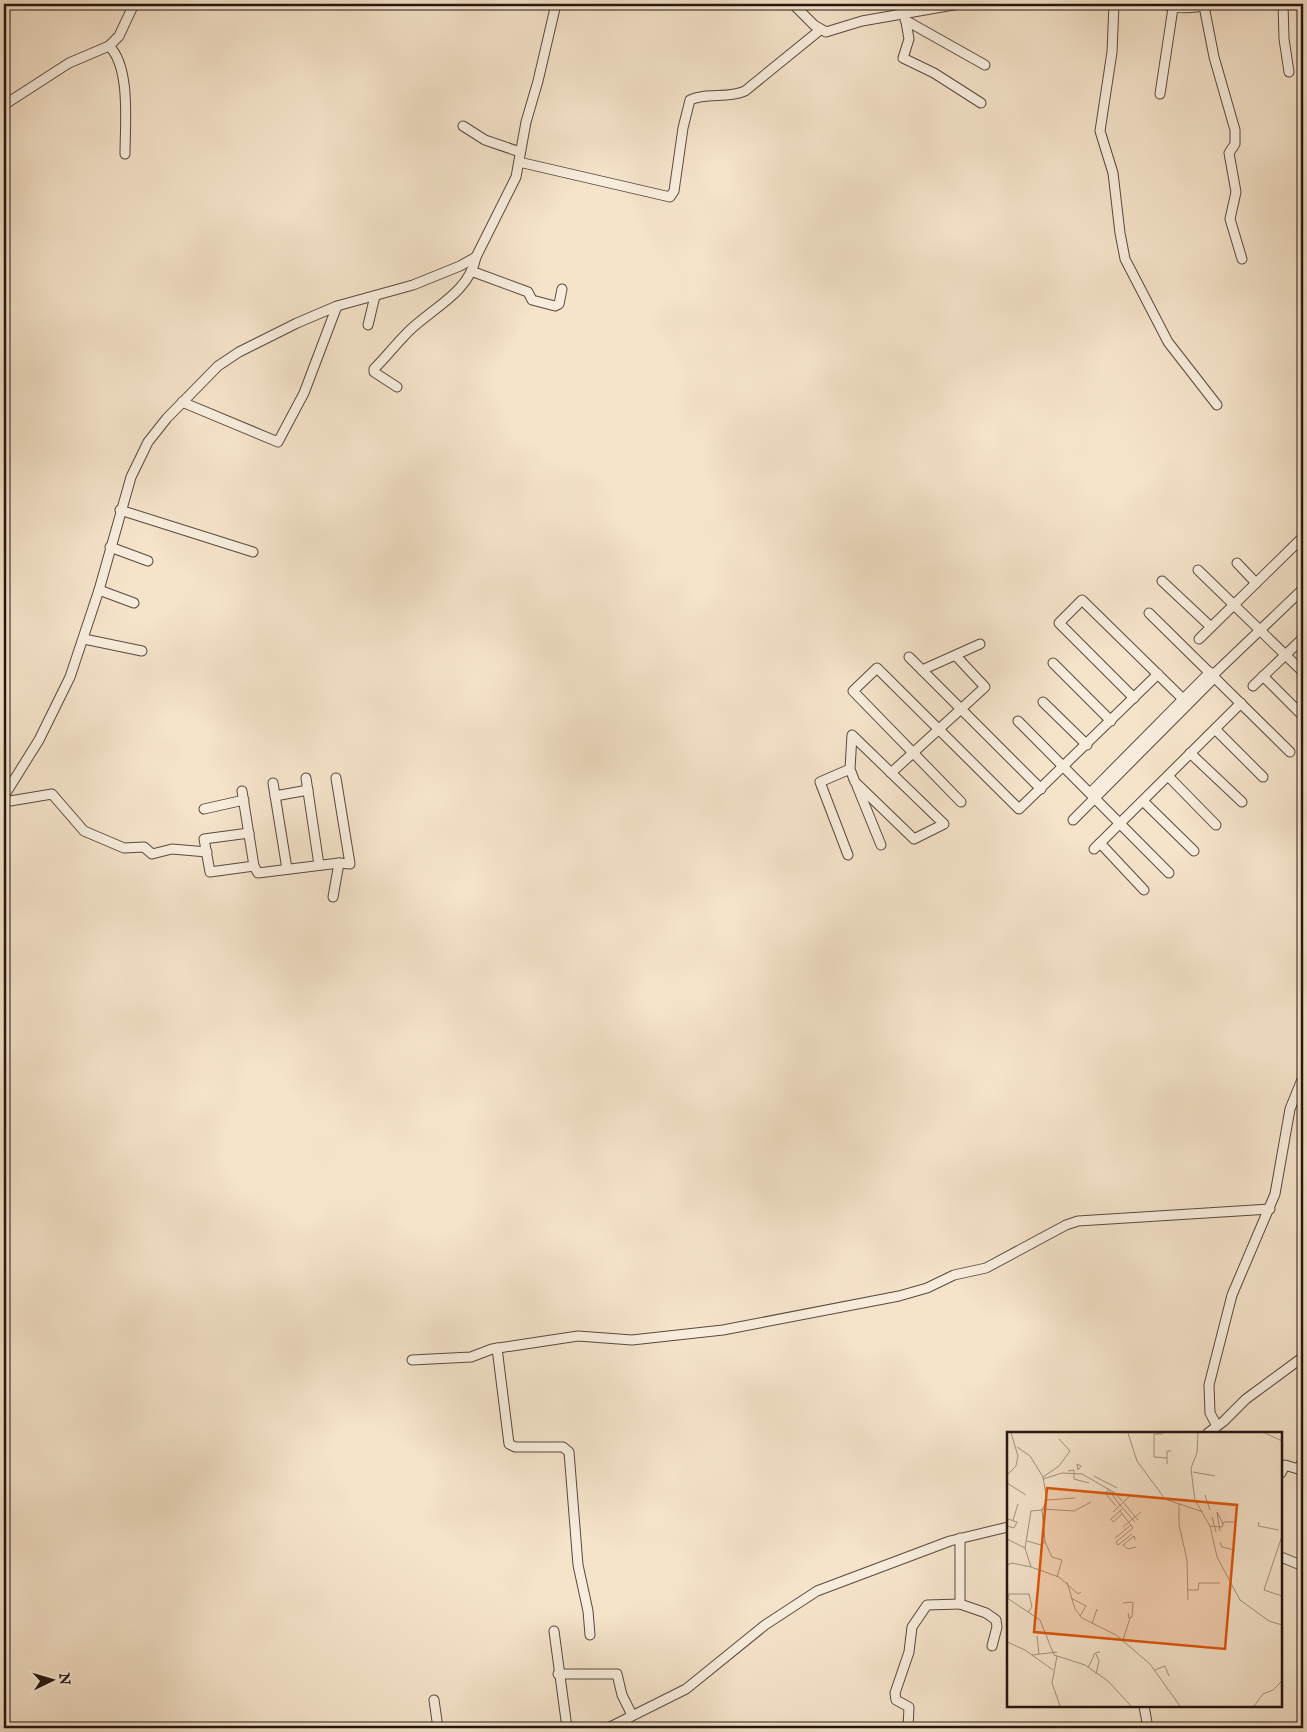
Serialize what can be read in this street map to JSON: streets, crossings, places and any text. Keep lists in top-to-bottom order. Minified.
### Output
{"north":"right"}
